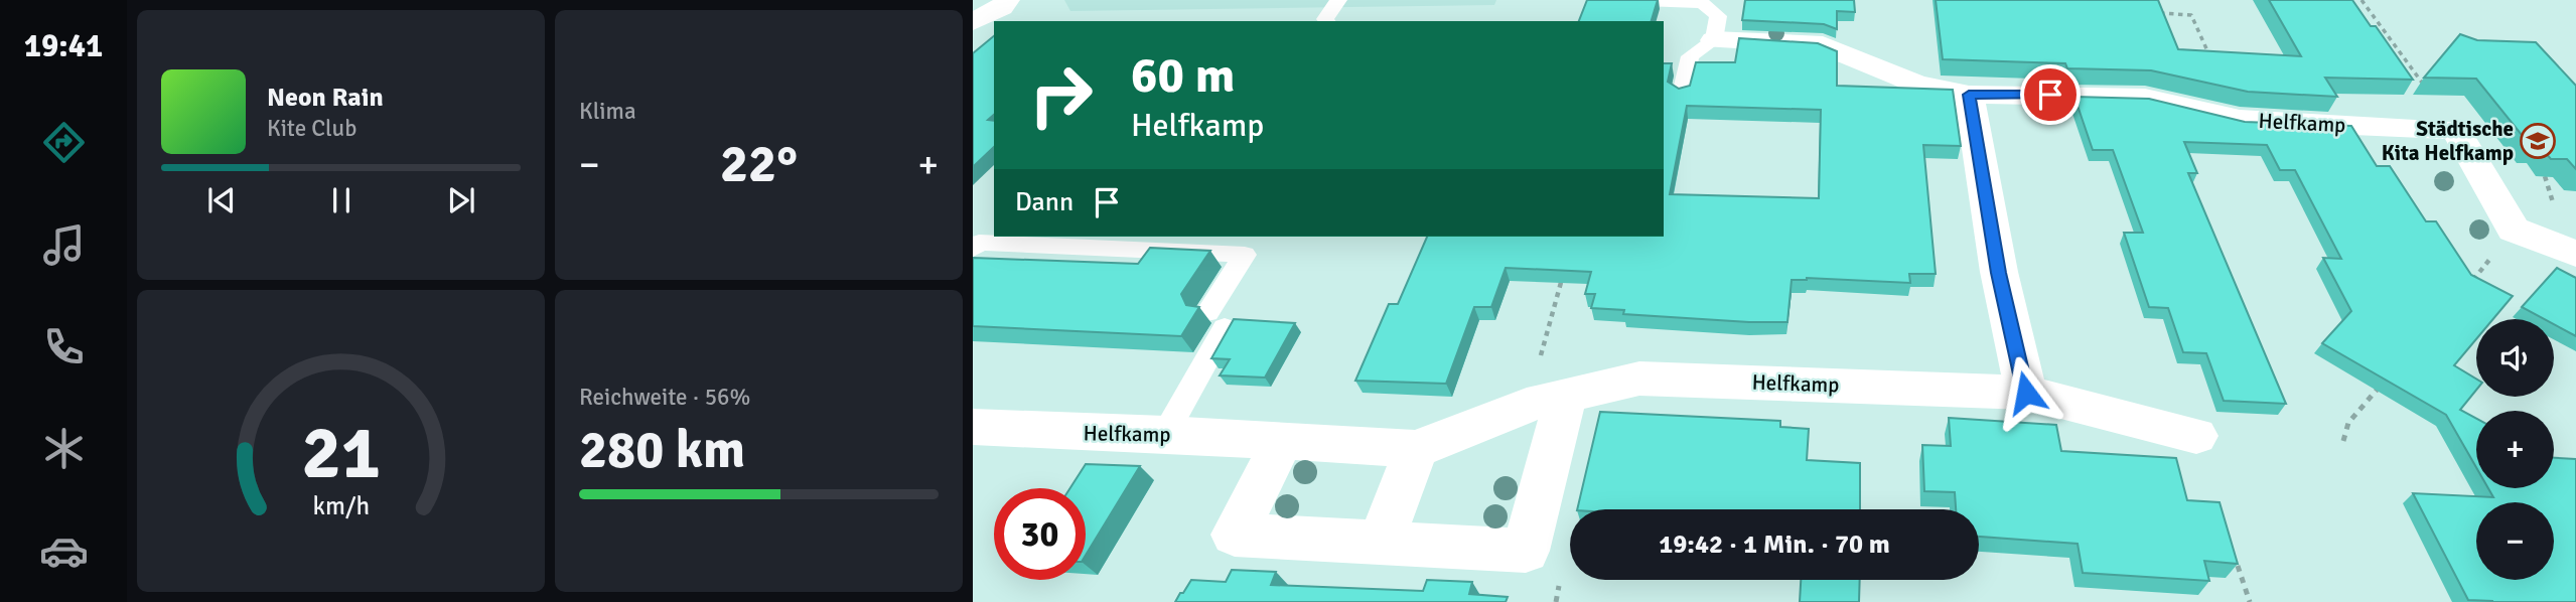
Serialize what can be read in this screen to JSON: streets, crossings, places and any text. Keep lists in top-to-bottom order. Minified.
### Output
{"streets":{"street":["Helfkamp"]},"places":{"school or university":["Städtische Kita Helfkamp"]},"page":{"tabs":"19:41","tile":["Klima",["Reichweite · 56%","280 km"]],"turn":["60 m","Helfkamp"],"song":["Neon Rain","Kite Club"],"heat":["−","22°","+"],"then":"Dann","map_buttons":["+","−"],"limit":"30","trip":"19:42 · 1 Min. · 70 m","gauge":["21","km/h"]}}
